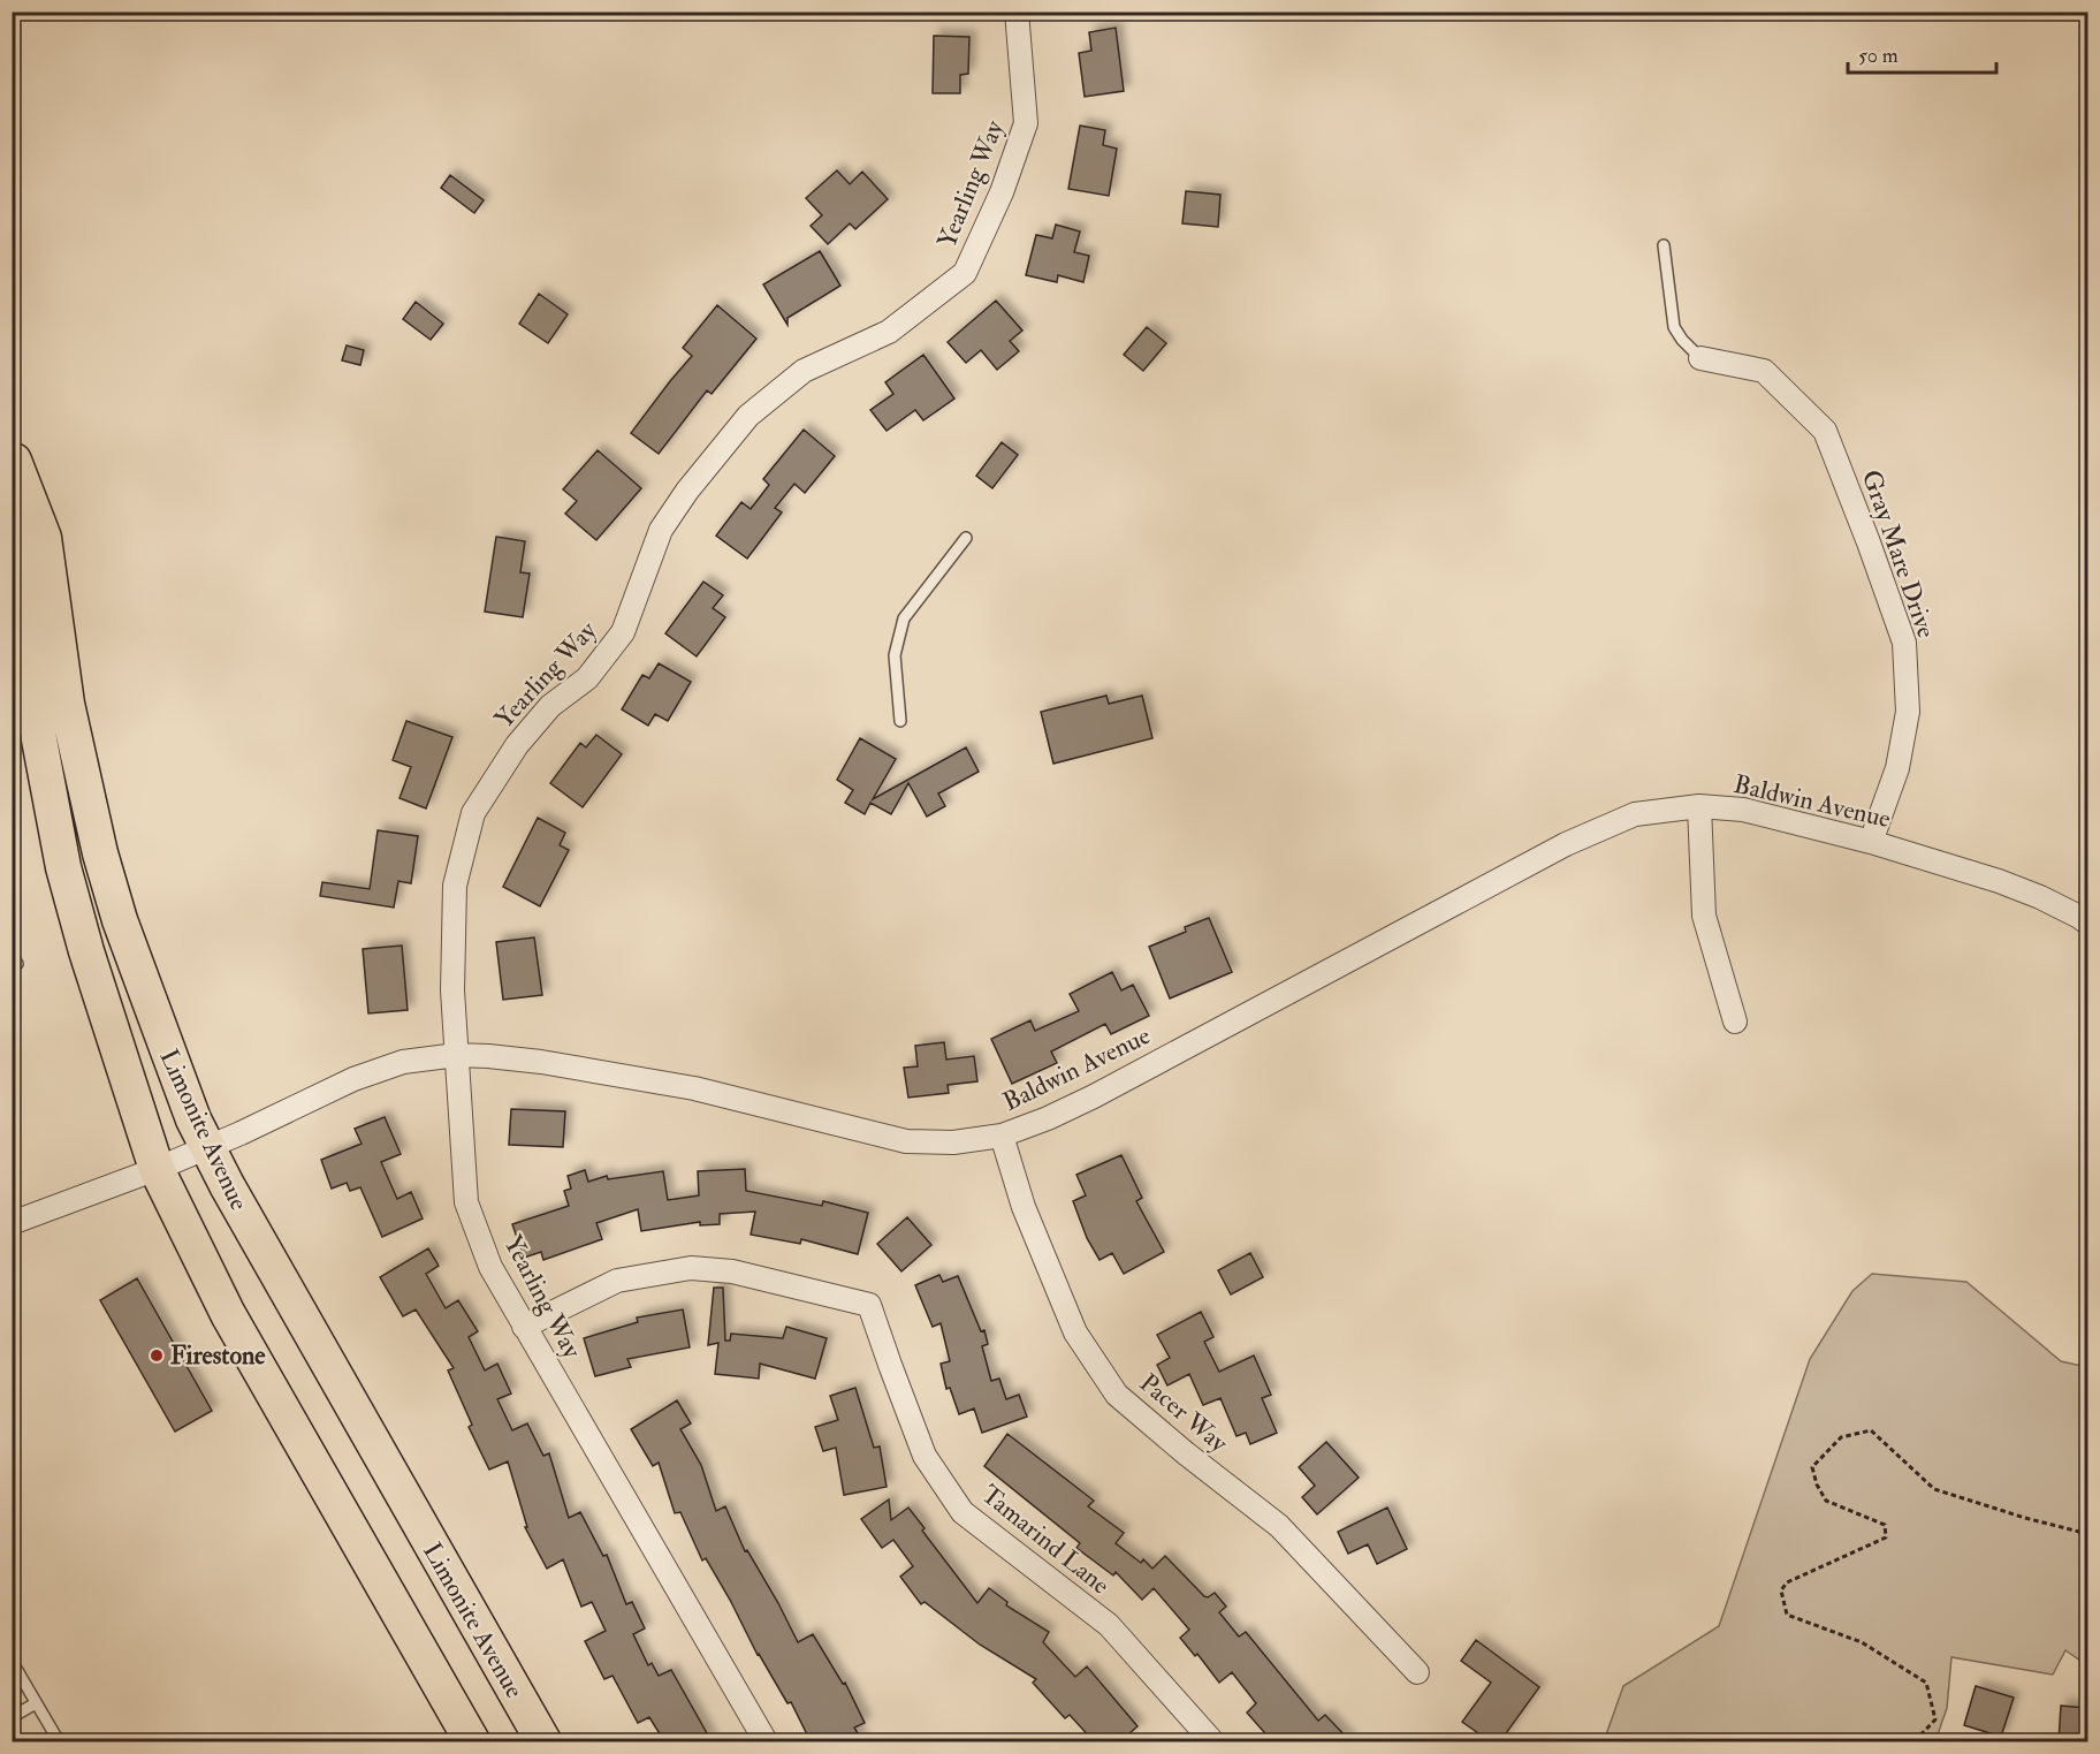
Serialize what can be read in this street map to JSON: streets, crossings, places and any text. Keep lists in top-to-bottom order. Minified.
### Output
{"streets":{"main road":["Limonite Avenue"],"street":["Yearling Way","Gray Mare Drive","Baldwin Avenue","Pacer Way","Tamarind Lane"]},"crossings":[["Yearling Way","Baldwin Avenue"],["Yearling Way","Tamarind Lane"],["Gray Mare Drive","Baldwin Avenue"],["Baldwin Avenue","Limonite Avenue"],["Baldwin Avenue","Pacer Way"]],"places":["Firestone"],"scale_bar":"50 m"}
